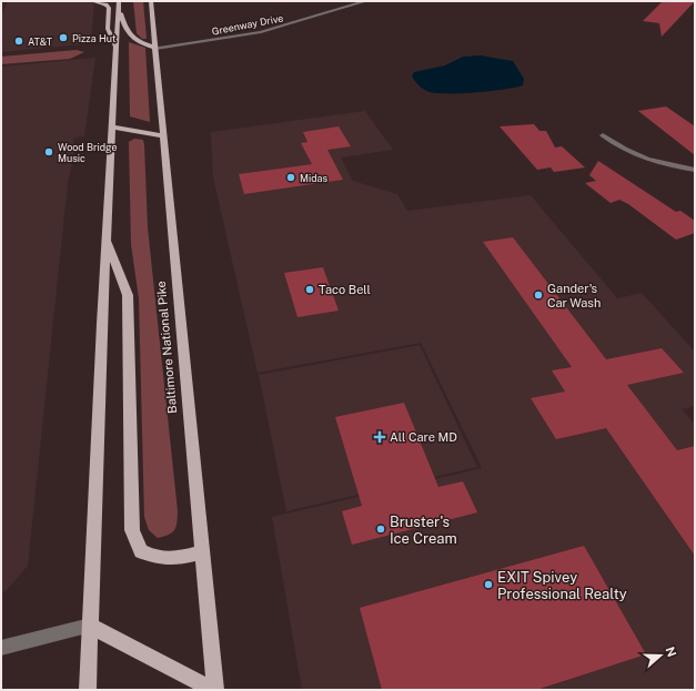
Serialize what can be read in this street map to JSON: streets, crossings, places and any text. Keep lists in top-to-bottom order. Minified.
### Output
{"streets":{"main road":["Baltimore National Pike"],"street":["Greenway Drive"]},"crossings":[["Greenway Drive","Baltimore National Pike"]],"places":{"other":["Pizza Hut","AT&T","Wood Bridge Music","Midas","Taco Bell","Gander's Car Wash","Bruster's Ice Cream","EXIT Spivey Professional Realty"],"health":["All Care MD"]},"north":"right"}
